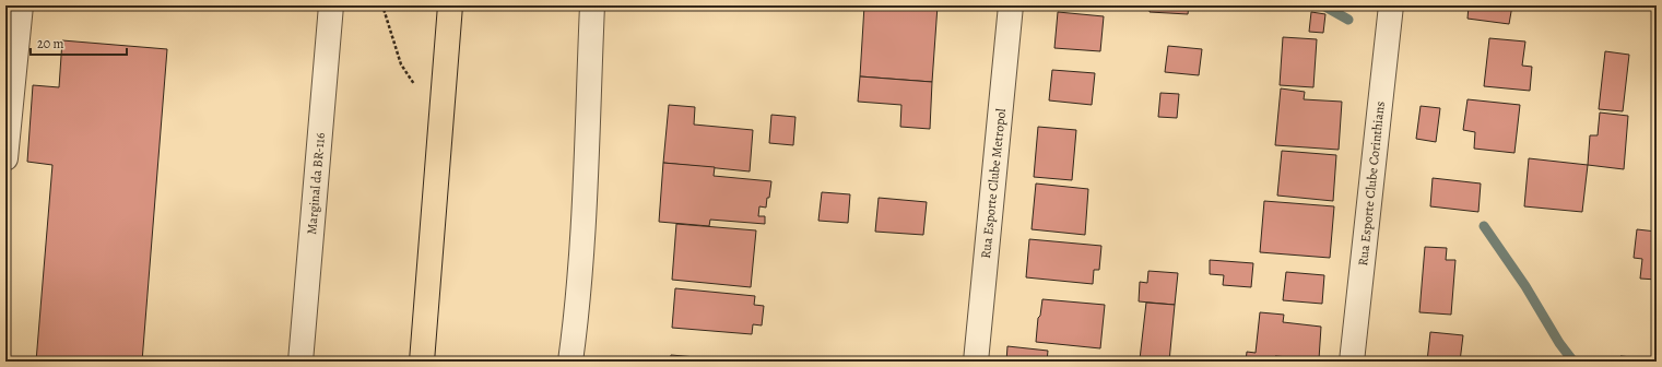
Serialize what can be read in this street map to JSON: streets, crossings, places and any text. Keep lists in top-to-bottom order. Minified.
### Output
{"streets":{"street":["Marginal da BR-116","Rua Esporte Clube Metropol","Rua Esporte Clube Corinthians"]},"scale_bar":"20 m"}
